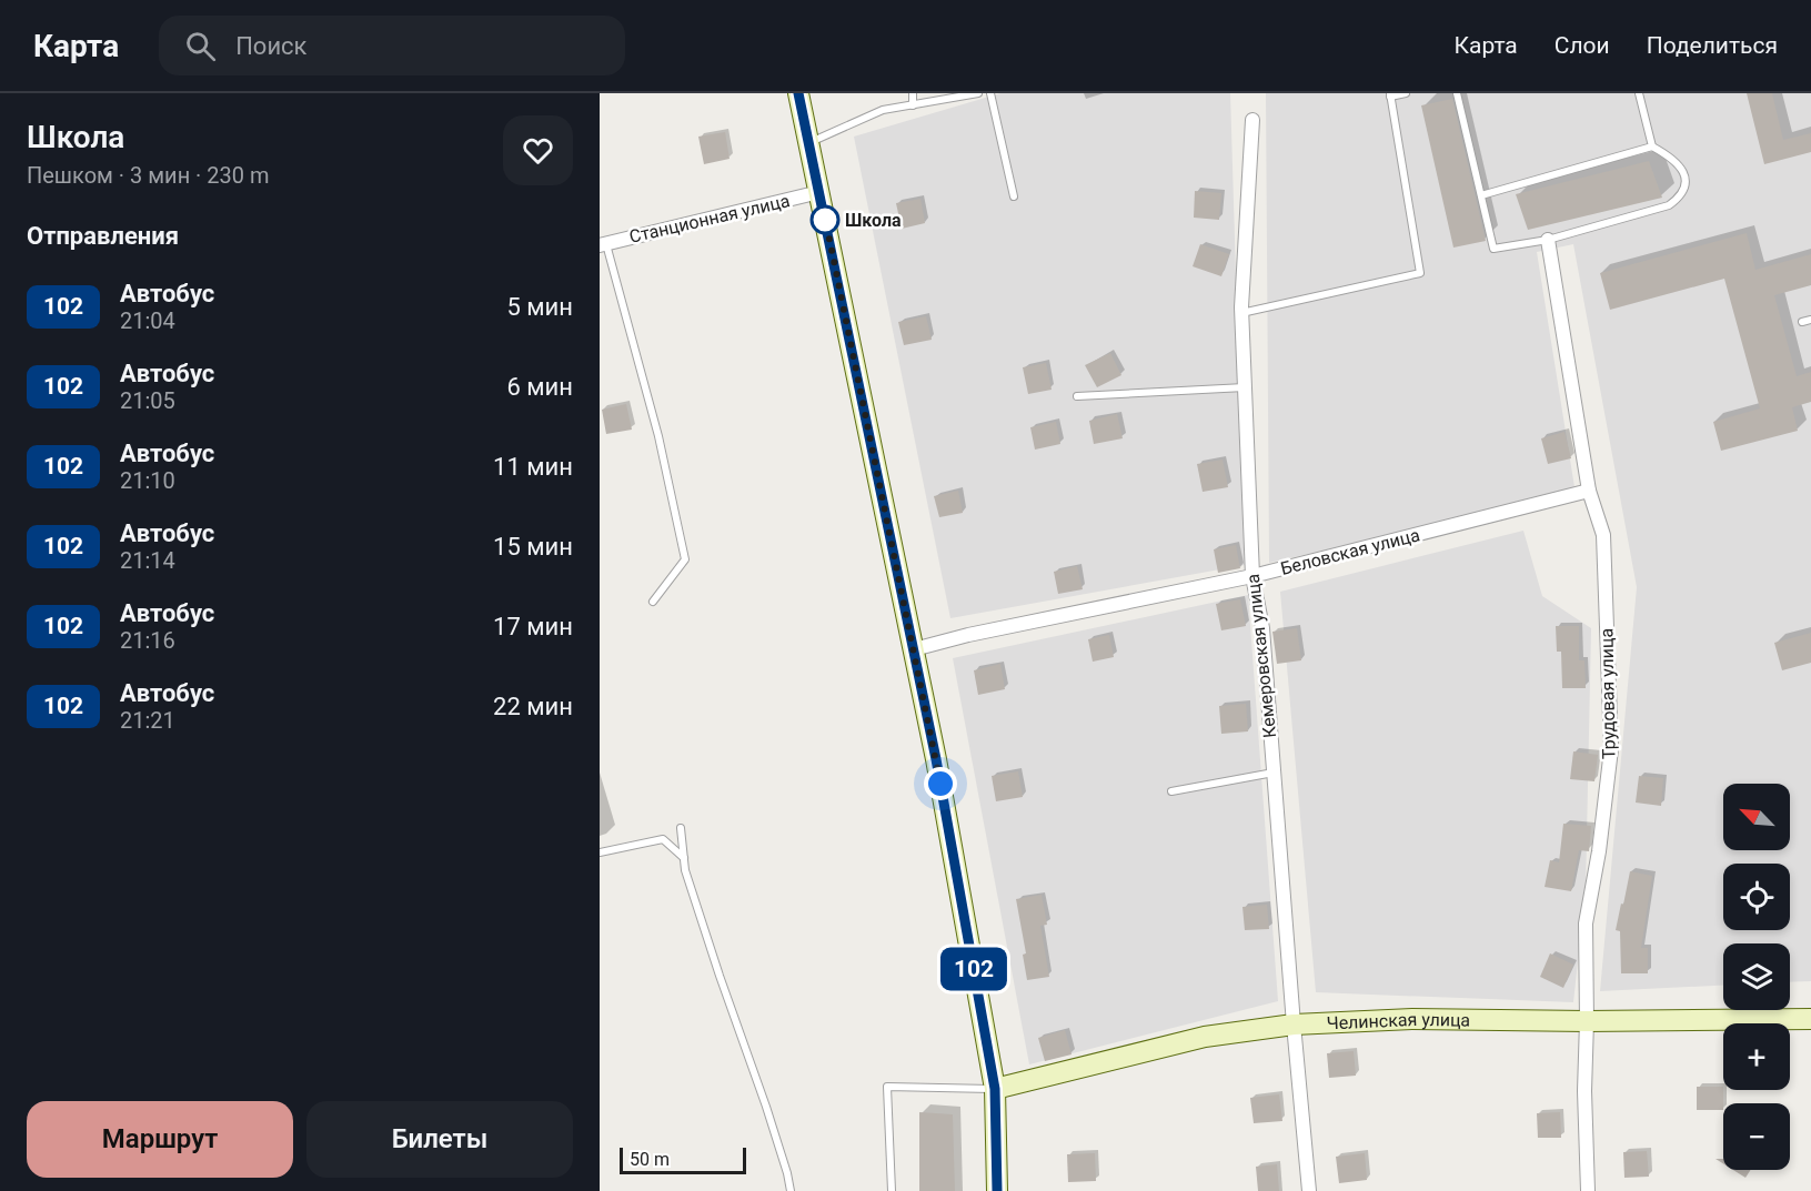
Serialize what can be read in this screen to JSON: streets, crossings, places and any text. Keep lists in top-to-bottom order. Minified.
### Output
{"streets":{"main road":["Челинская улица"],"street":["Станционная улица","Беловская улица","Кемеровская улица","Трудовая улица"]},"crossings":[["Беловская улица","Кемеровская улица"],["Беловская улица","Трудовая улица"],["Кемеровская улица","Челинская улица"],["Трудовая улица","Челинская улица"]],"places":["Школа"],"lines":["bus line 102"],"scale_bar":"50 m","north":"top left","page":{"header":"Карта","search":"Поиск","nav":["Карта","Слои","Поделиться"],"heading":[["Школа","Пешком · 3 мин · 230 m"],"Отправления"],"on_map":"102","list":[{"mark":"102","name":"Автобус","note":"21:04","value":"5 мин"},{"mark":"102","name":"Автобус","note":"21:05","value":"6 мин"},{"mark":"102","name":"Автобус","note":"21:10","value":"11 мин"},{"mark":"102","name":"Автобус","note":"21:14","value":"15 мин"},{"mark":"102","name":"Автобус","note":"21:16","value":"17 мин"},{"mark":"102","name":"Автобус","note":"21:21","value":"22 мин"}],"map_buttons":["+","−"],"buttons":["Маршрут","Билеты"],"scale":"50 m"}}
